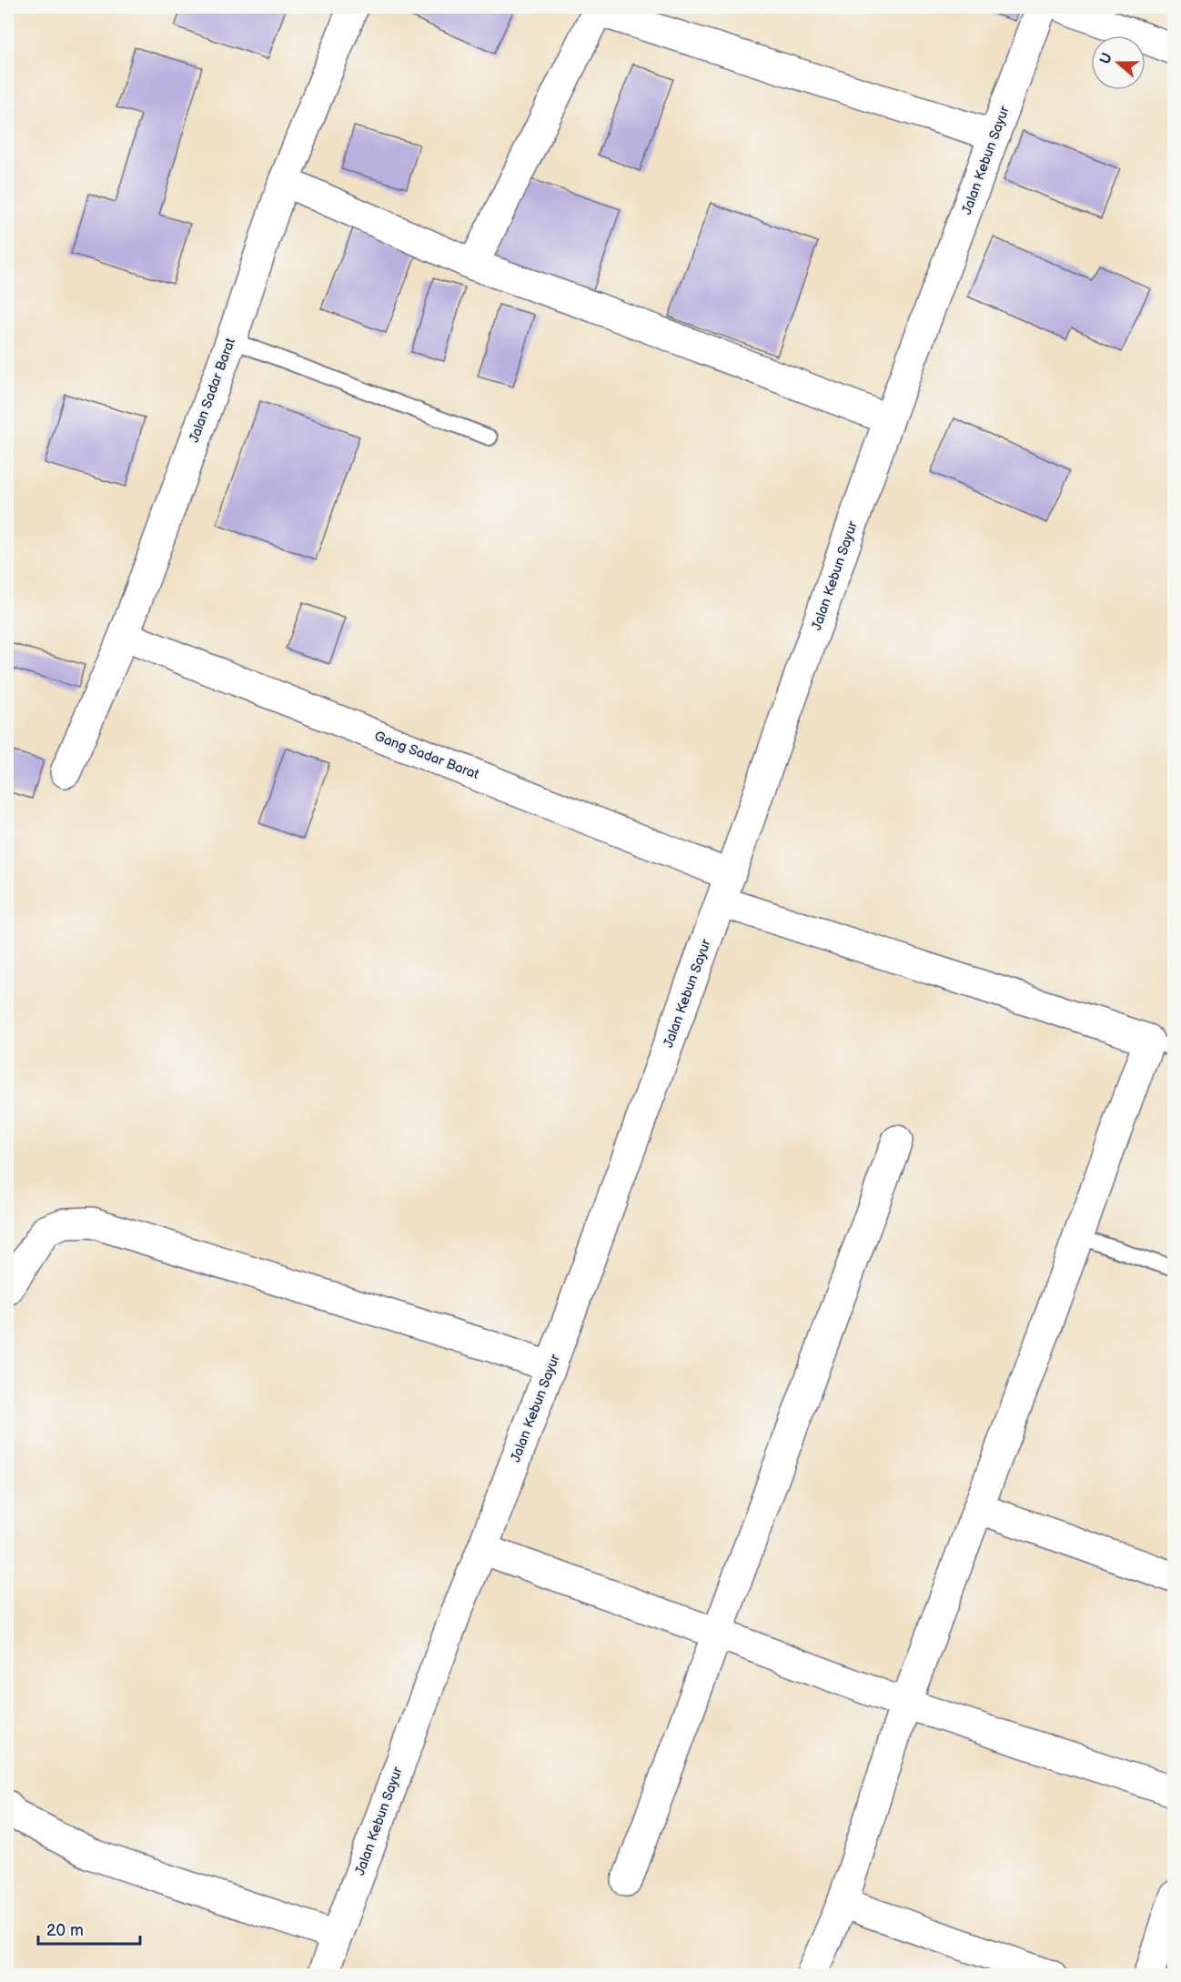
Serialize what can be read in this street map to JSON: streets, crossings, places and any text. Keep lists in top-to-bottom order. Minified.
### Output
{"streets":{"street":["Jalan Kebun Sayur","Jalan Sadar Barat","Gang Sadar Barat"]},"crossings":[["Jalan Kebun Sayur","Gang Sadar Barat"],["Jalan Sadar Barat","Gang Sadar Barat"]],"scale_bar":"20 m","north":"left"}
